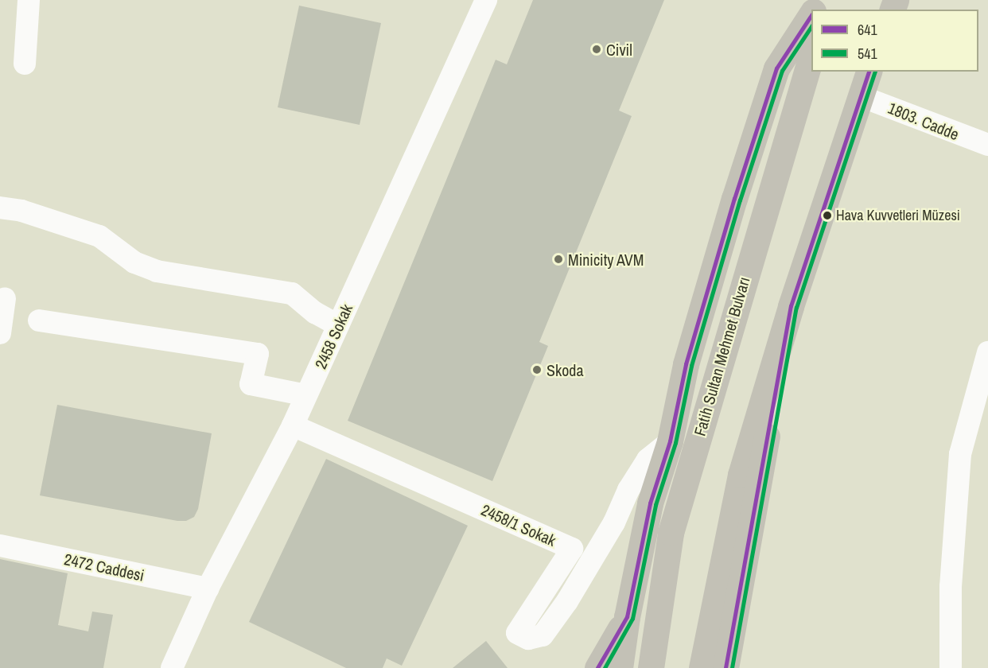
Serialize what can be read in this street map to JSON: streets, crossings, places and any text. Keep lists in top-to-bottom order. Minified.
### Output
{"streets":{"highway":["Fatih Sultan Mehmet Bulvarı"],"street":["1803. Cadde","2458 Sokak","2458/1 Sokak","2472 Caddesi"]},"crossings":[["2458 Sokak","2458/1 Sokak"],["2458 Sokak","2472 Caddesi"]],"places":["Civil","Hava Kuvvetleri Müzesi","Minicity AVM","Skoda"],"lines":["transit line 641","transit line 541"],"legend":["641","541"]}
